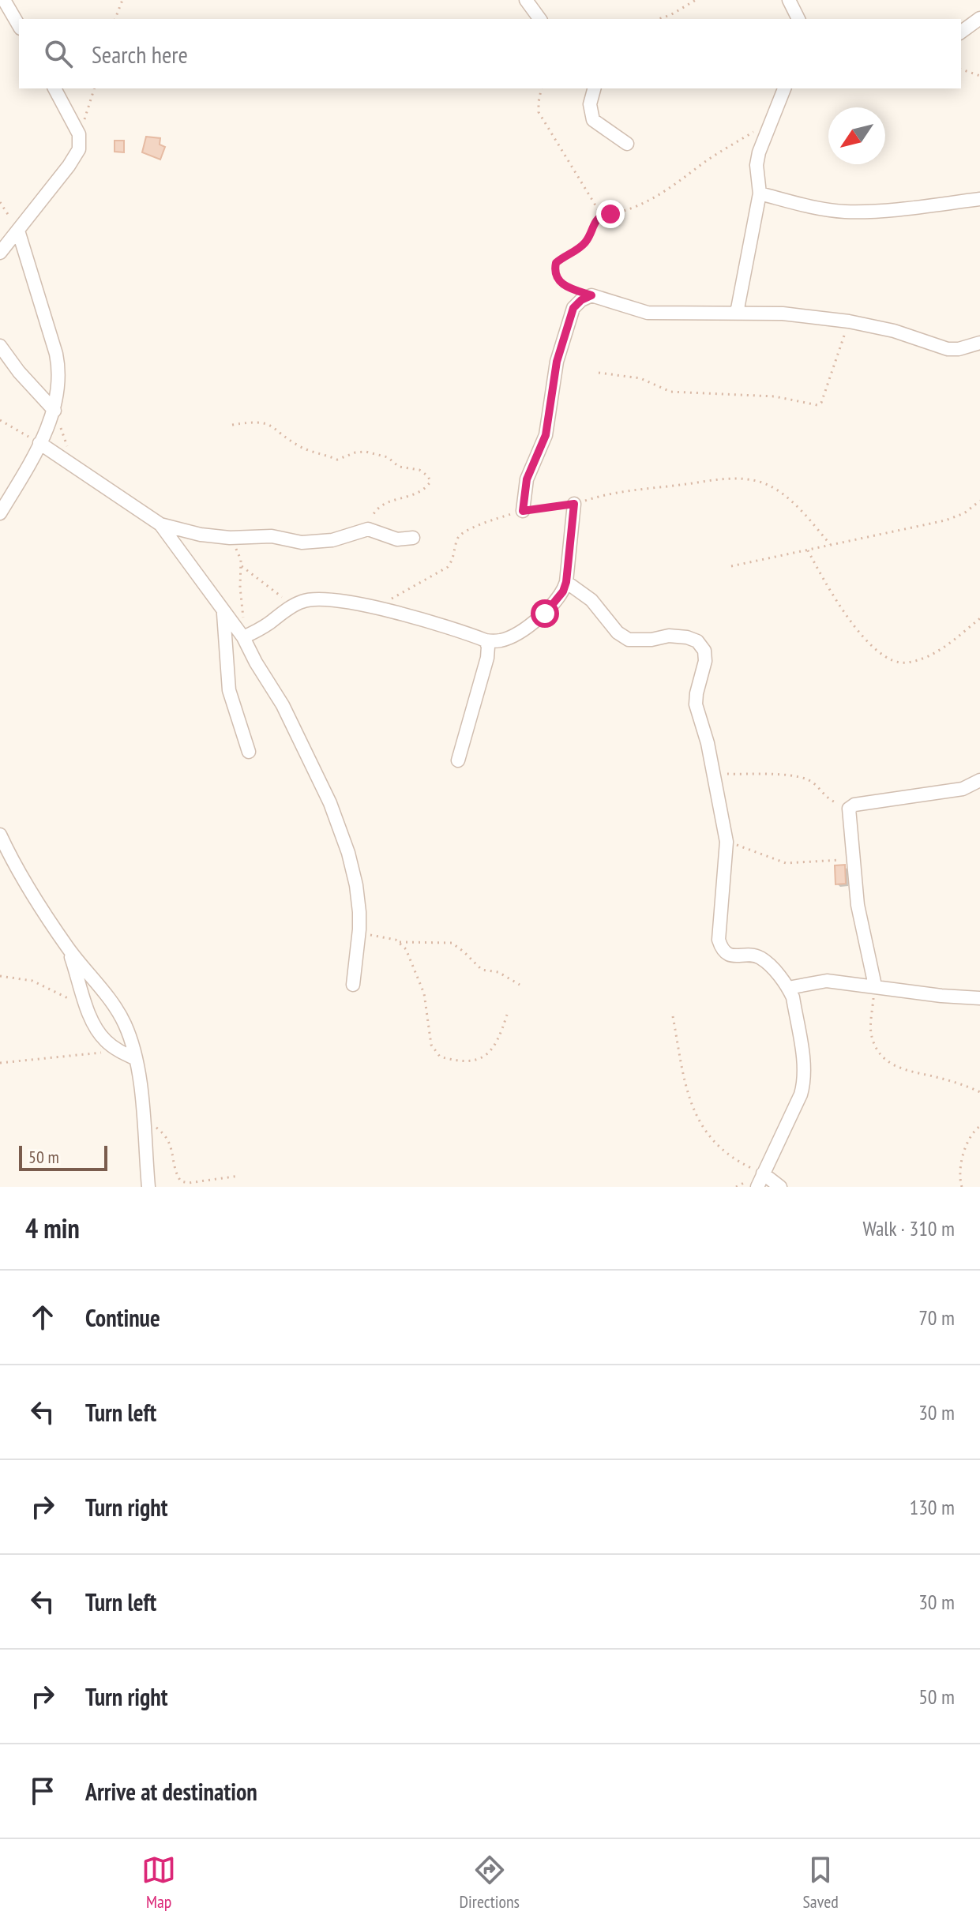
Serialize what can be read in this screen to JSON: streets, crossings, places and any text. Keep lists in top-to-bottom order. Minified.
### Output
{"scale_bar":"50 m","north":"bottom left","page":{"search":"Search here","scale":"50 m","heading":["4 min","Walk · 310 m"],"list":[["Continue","70 m"],["Turn left","30 m"],["Turn right","130 m"],["Turn left","30 m"],["Turn right","50 m"],"Arrive at destination"],"nav":["Map","Directions","Saved"]}}
